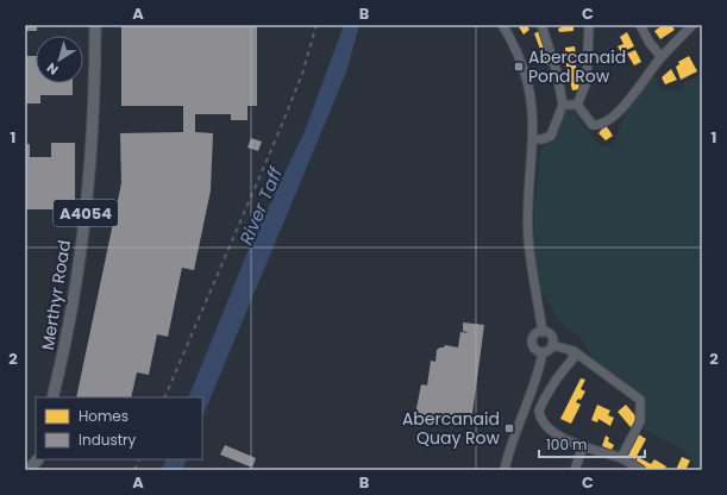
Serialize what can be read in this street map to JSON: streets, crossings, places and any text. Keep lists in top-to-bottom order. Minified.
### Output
{"streets":{"main road":["A4054","Merthyr Road"]},"water":["River Taff"],"places":{"transit":["Abercanaid Pond Row","Abercanaid Quay Row"]},"legend":["Homes","Industry"],"scale_bar":"100 m","north":"bottom left","grid":{"columns":["A","B","C"],"rows":["1","2"]}}
